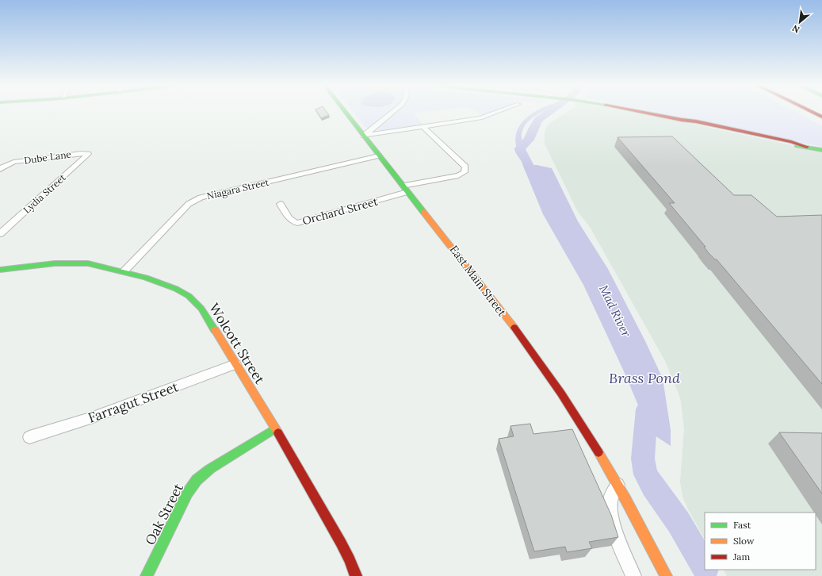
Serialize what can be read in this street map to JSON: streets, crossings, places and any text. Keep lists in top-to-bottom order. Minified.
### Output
{"streets":{"main road":["East Main Street","Wolcott Street","Oak Street"],"street":["Dube Lane","Niagara Street","Lydia Street","Orchard Street","Farragut Street"]},"crossings":[["Dube Lane","Lydia Street"],["Niagara Street","East Main Street"],["Niagara Street","Wolcott Street"],["Orchard Street","East Main Street"],["Wolcott Street","Farragut Street"],["Wolcott Street","Oak Street"]],"water":["Mad River","Brass Pond"],"legend":["Fast","Slow","Jam"],"north":"bottom left"}
